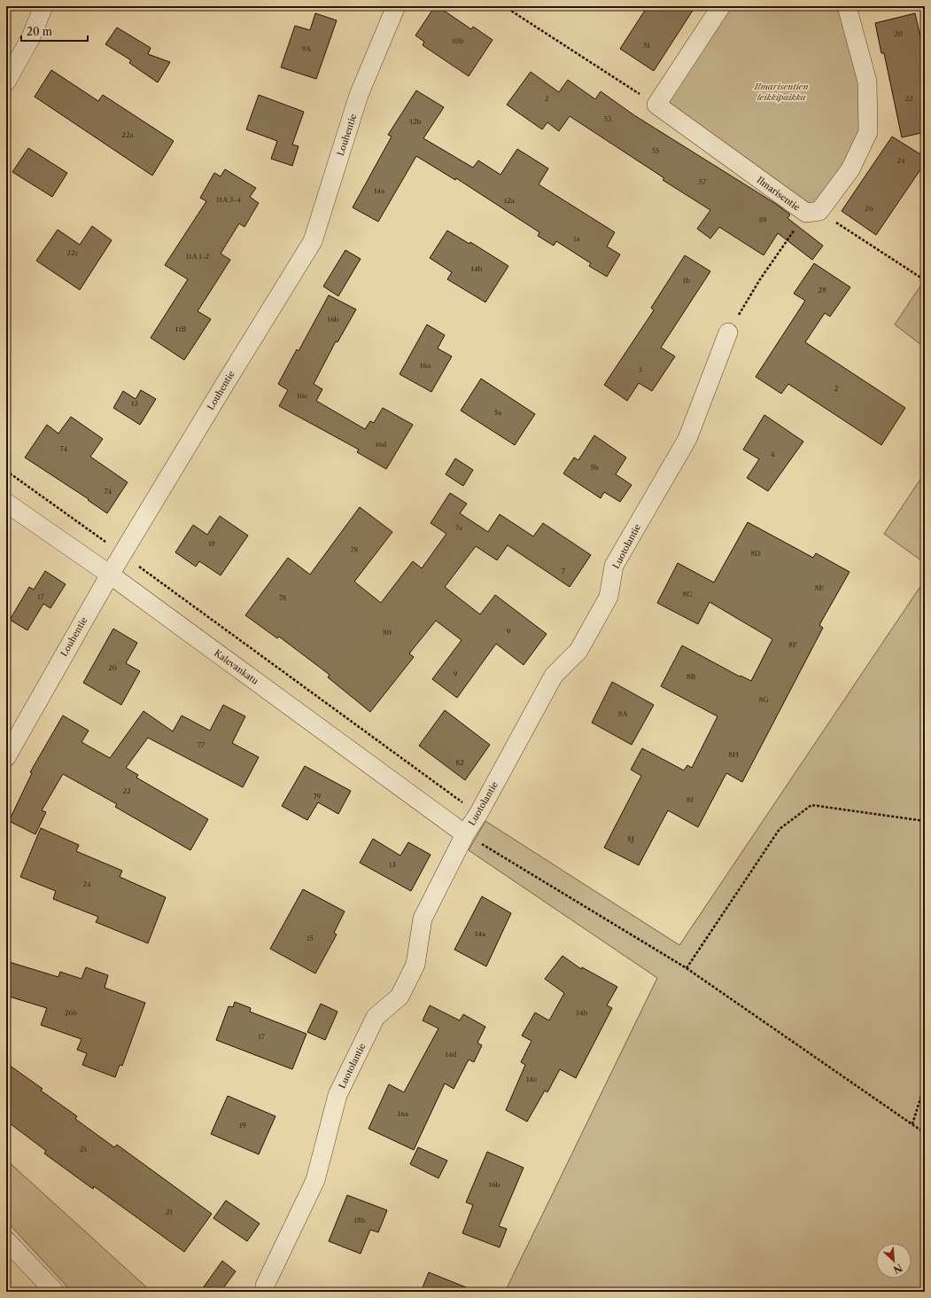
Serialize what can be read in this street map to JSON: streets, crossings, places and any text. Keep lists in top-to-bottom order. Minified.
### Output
{"streets":{"street":["Louhentie","Ilmarisentie","Luotolantie","Kalevankatu"]},"crossings":[["Louhentie","Kalevankatu"],["Luotolantie","Kalevankatu"]],"parks":["Ilmarisentien leikkipaikka"],"house_numbers":["20","10b","51","9A","2","22","53","12b","22a","55","24","57","14a","11A 3-4","12a","26","59","1a","22c","11A 1-2","14b","1b","28","16b","11B","16a","3","2","16c","13","5a","16d","74","4","5b","74","7a","18","78","8D","7","8E","8C","17","78","9","80","8F","20","9","8B","8G","8A","77","8H","82","22","79","8I","8J","13","24","14a","15","26b","14b","17","14d","14c","16a","19","21","16b","21","18b"],"scale_bar":"20 m","north":"bottom right"}
